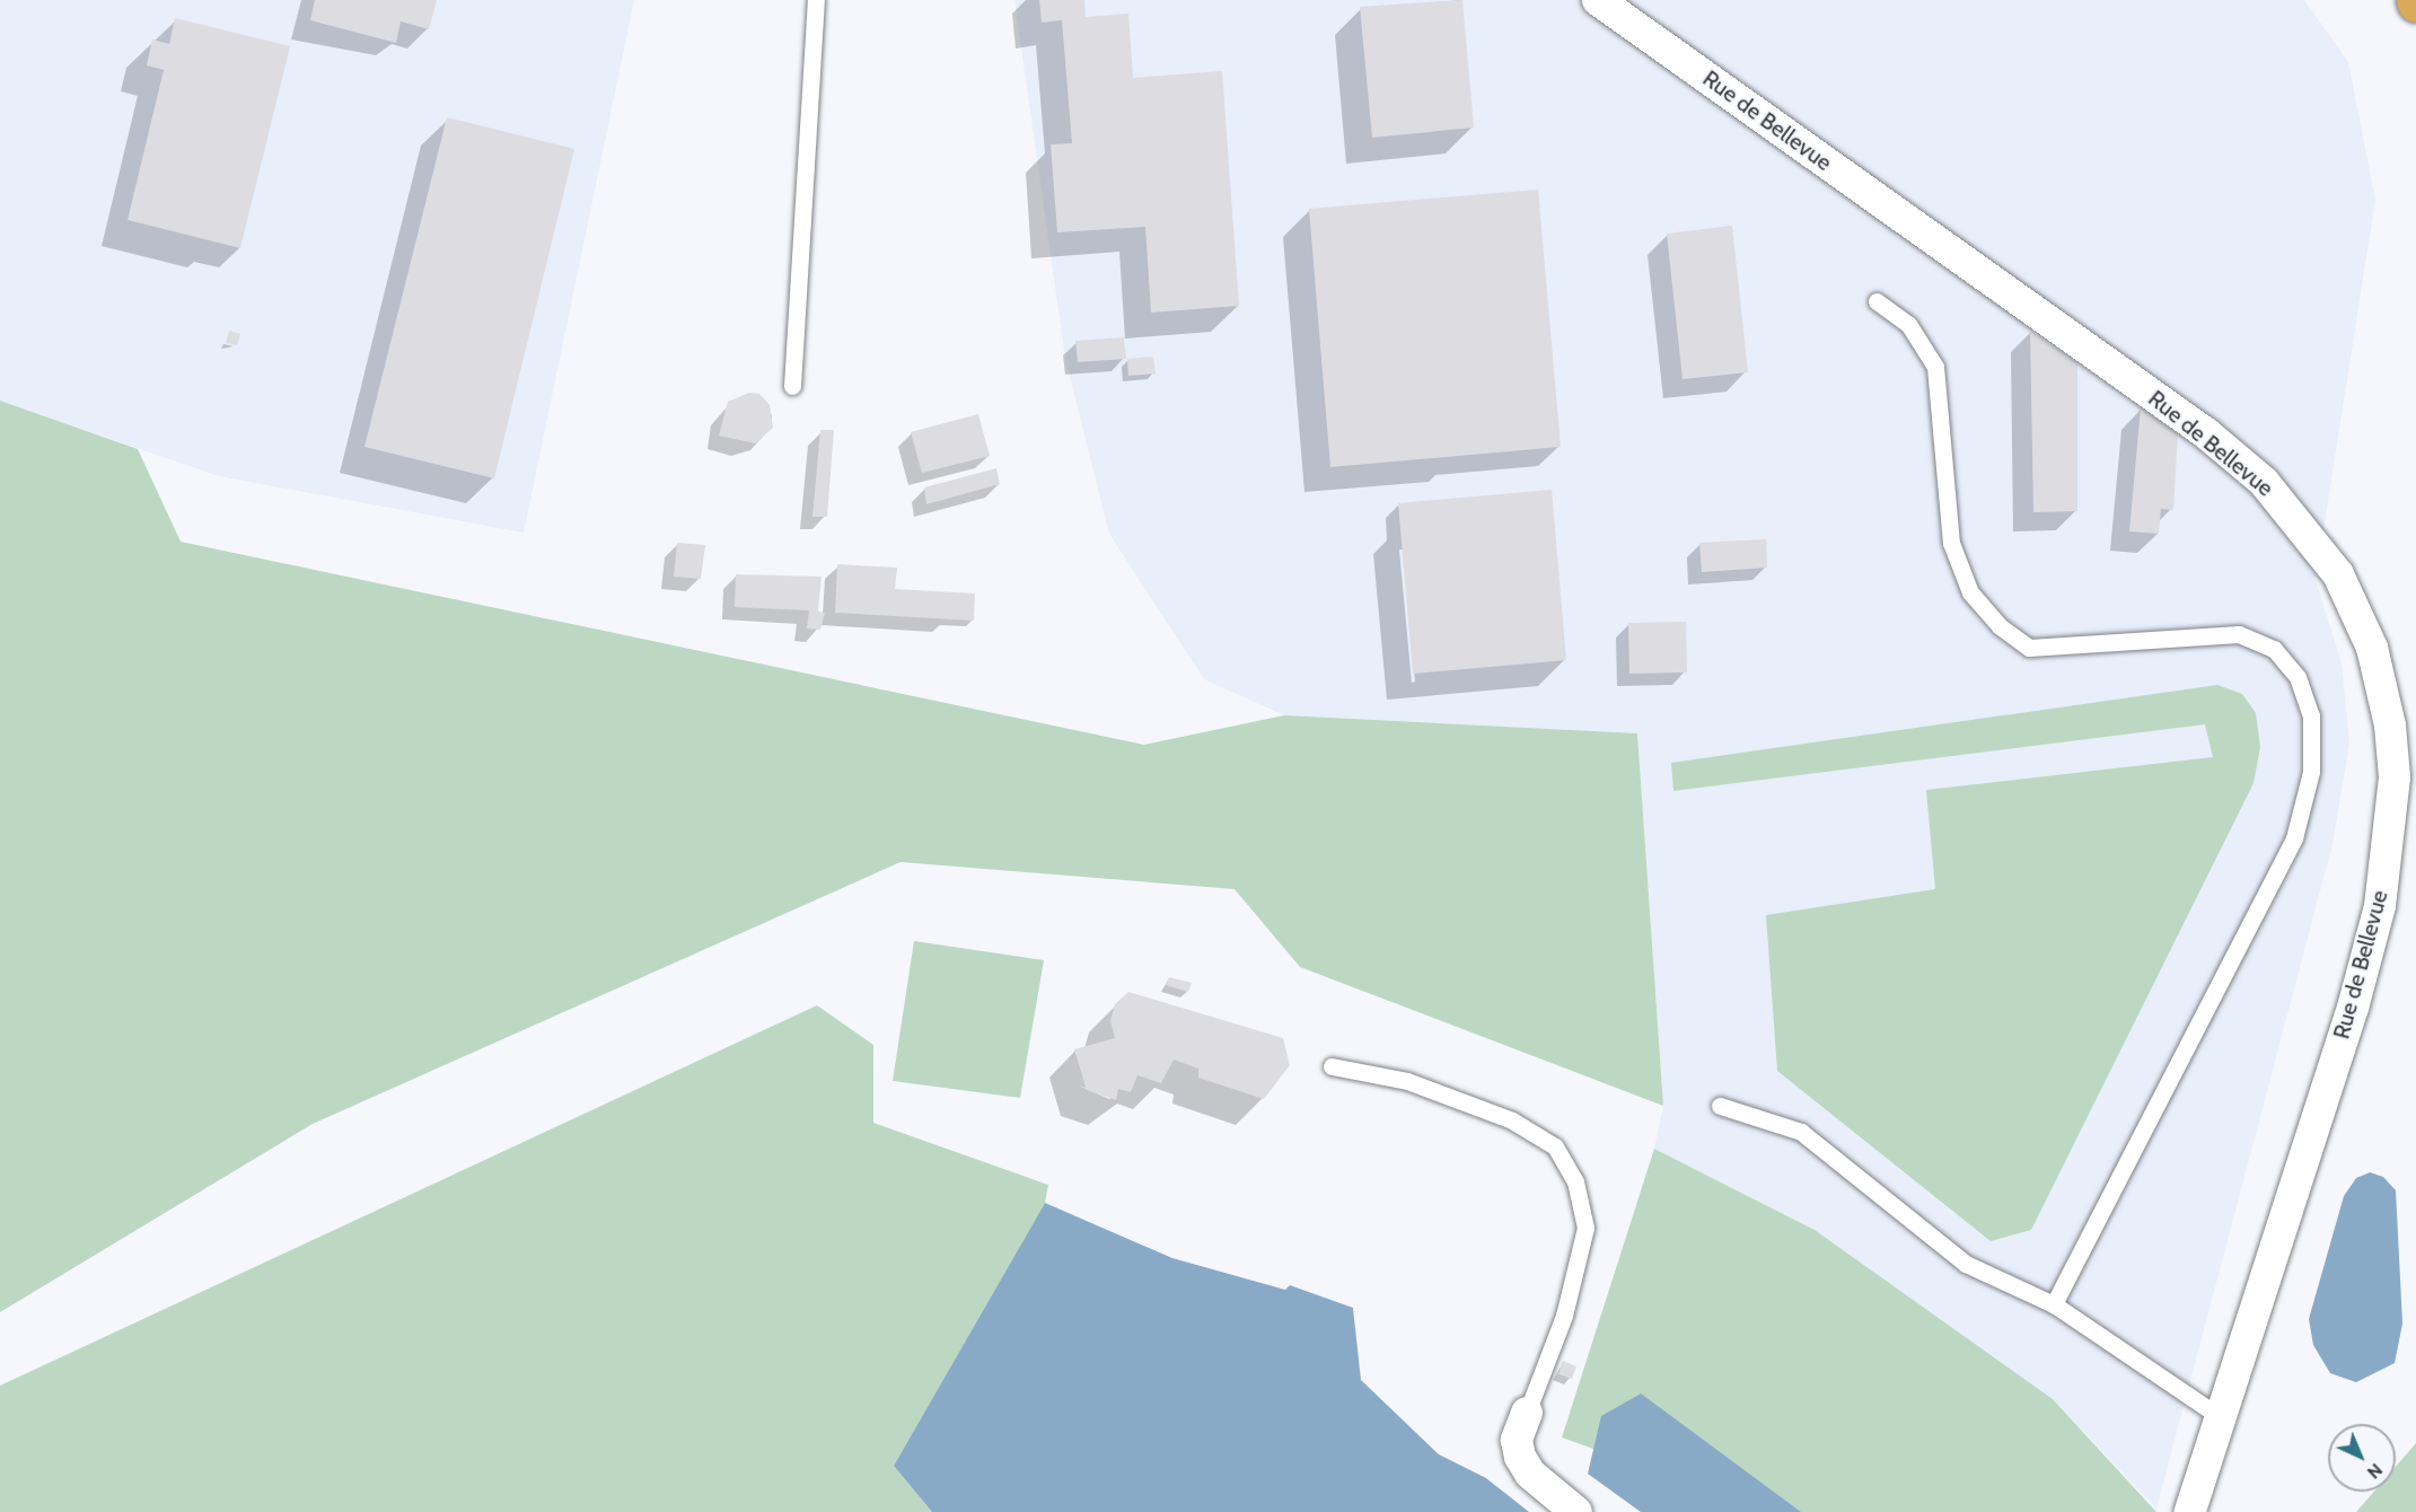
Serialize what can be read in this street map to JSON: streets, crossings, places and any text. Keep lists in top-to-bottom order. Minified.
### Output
{"streets":{"street":["Rue de Bellevue"]},"north":"bottom right"}
